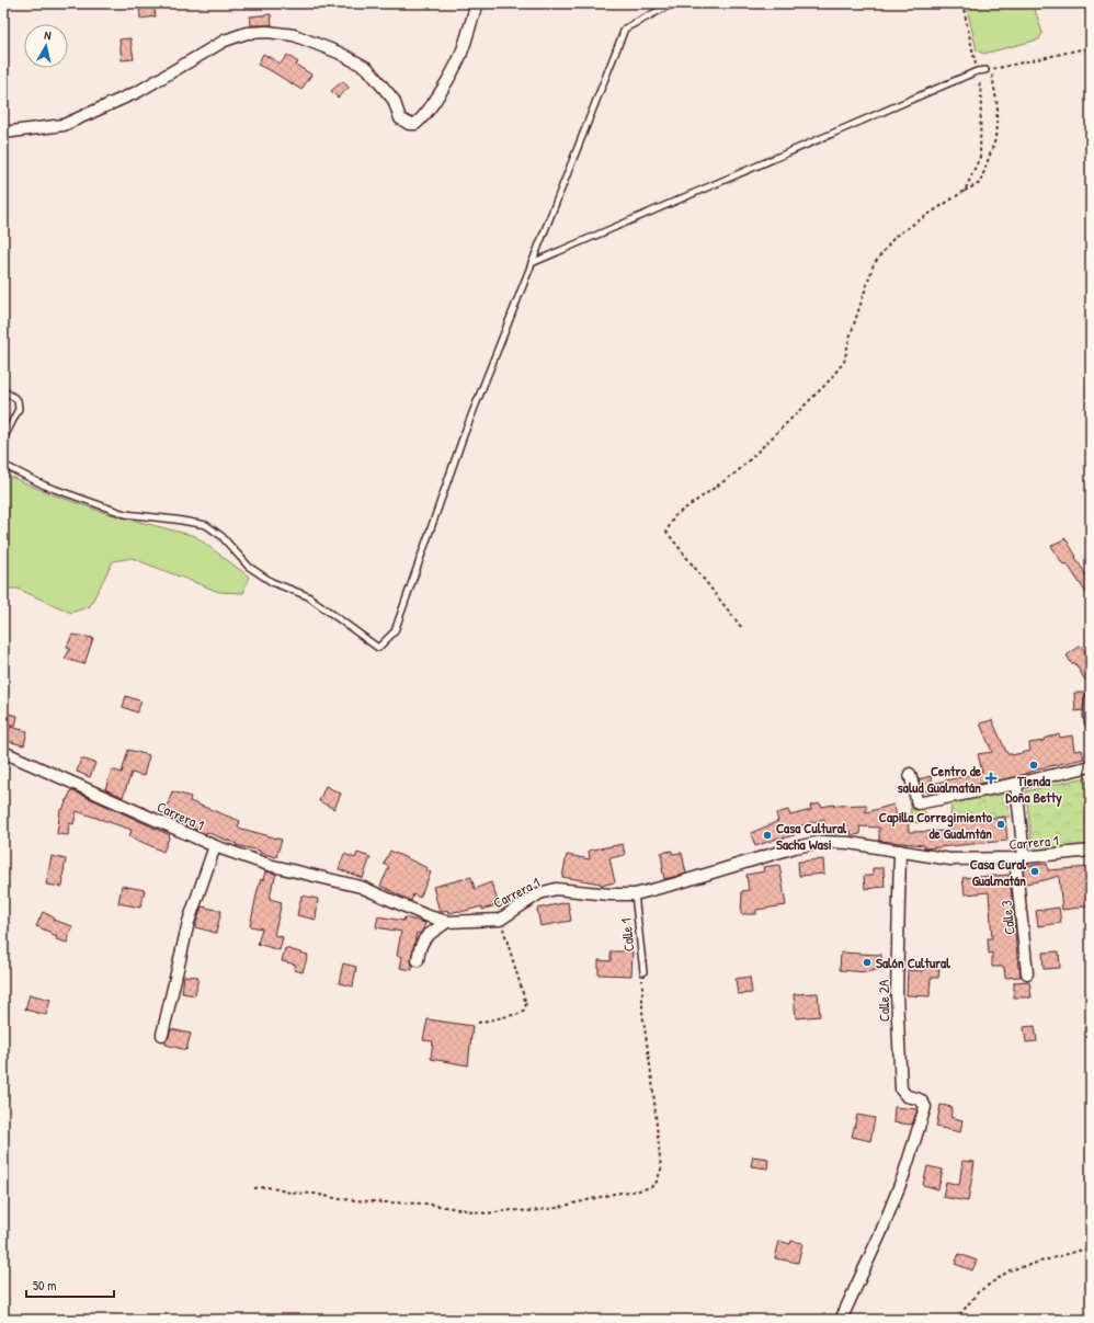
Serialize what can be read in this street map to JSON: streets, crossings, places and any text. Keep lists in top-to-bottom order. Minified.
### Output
{"streets":{"street":["Carrera 1","Calle 3","Calle 2A"],"lane":["Calle 1"]},"crossings":[["Carrera 1","Calle 3"],["Carrera 1","Calle 1"],["Carrera 1","Calle 2A"]],"places":{"other":["Tienda Doña Betty","Capilla Corregimiento de Gualmtán","Casa Cultural Sacha Wasi","Casa Cural Gualmatán","Salón Cultural"],"health":["Centro de salud Gualmatán"]},"scale_bar":"50 m","north":"top"}
